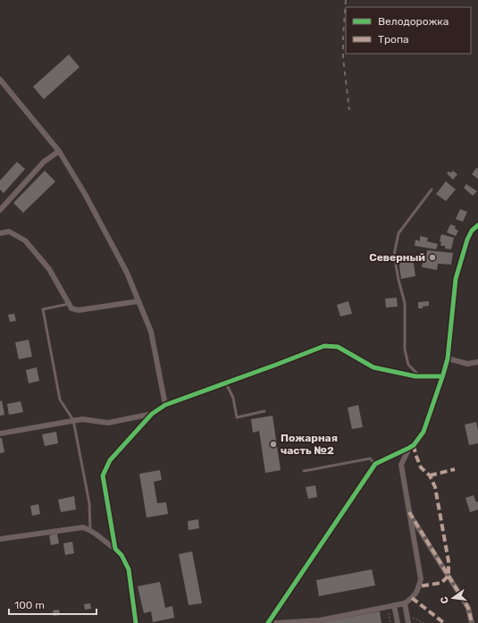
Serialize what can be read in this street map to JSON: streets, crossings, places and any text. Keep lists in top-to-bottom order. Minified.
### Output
{"places":["Северный","Пожарная часть №2"],"legend":["Велодорожка","Тропа"],"scale_bar":"100 m","north":"left"}
